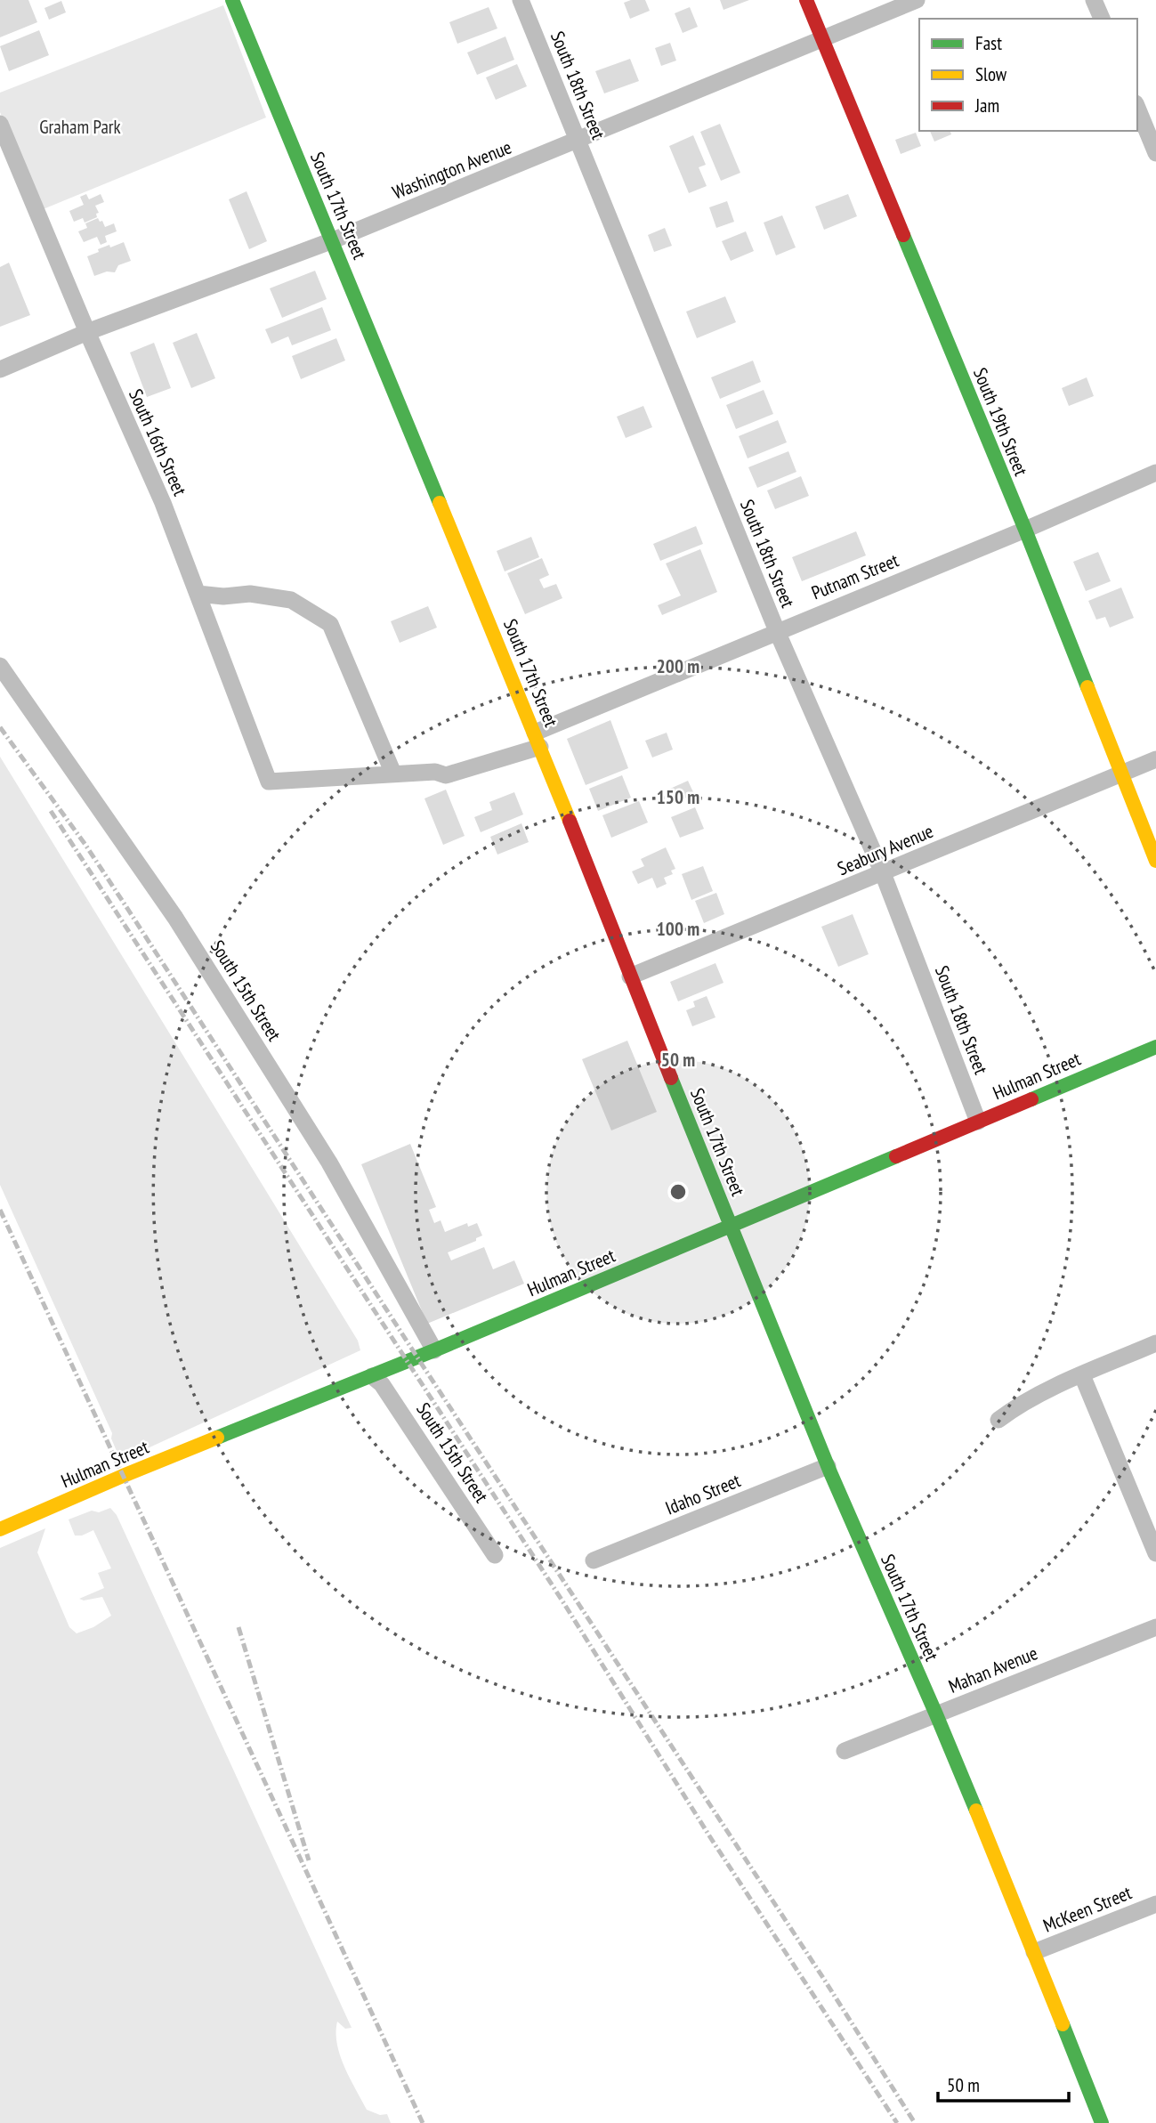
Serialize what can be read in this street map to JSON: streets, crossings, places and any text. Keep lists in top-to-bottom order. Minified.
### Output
{"streets":{"street":["South 18th Street","Washington Avenue","South 17th Street","South 19th Street","South 16th Street","Putnam Street","Seabury Avenue","South 15th Street","Hulman Street","Idaho Street","Mahan Avenue","McKeen Street"]},"crossings":[["South 18th Street","Washington Avenue"],["South 18th Street","Putnam Street"],["South 18th Street","Seabury Avenue"],["South 18th Street","Hulman Street"],["Washington Avenue","South 17th Street"],["Washington Avenue","South 19th Street"],["Washington Avenue","South 16th Street"],["South 17th Street","Putnam Street"],["South 17th Street","Seabury Avenue"],["South 17th Street","Hulman Street"],["South 17th Street","Idaho Street"],["South 17th Street","Mahan Avenue"],["South 17th Street","McKeen Street"],["South 19th Street","Putnam Street"],["South 19th Street","Seabury Avenue"],["South 16th Street","Putnam Street"],["South 15th Street","Hulman Street"]],"parks":["Graham Park"],"legend":["Fast","Slow","Jam"],"scale_bar":"50 m","rings":["200 m","150 m","100 m","50 m"]}
